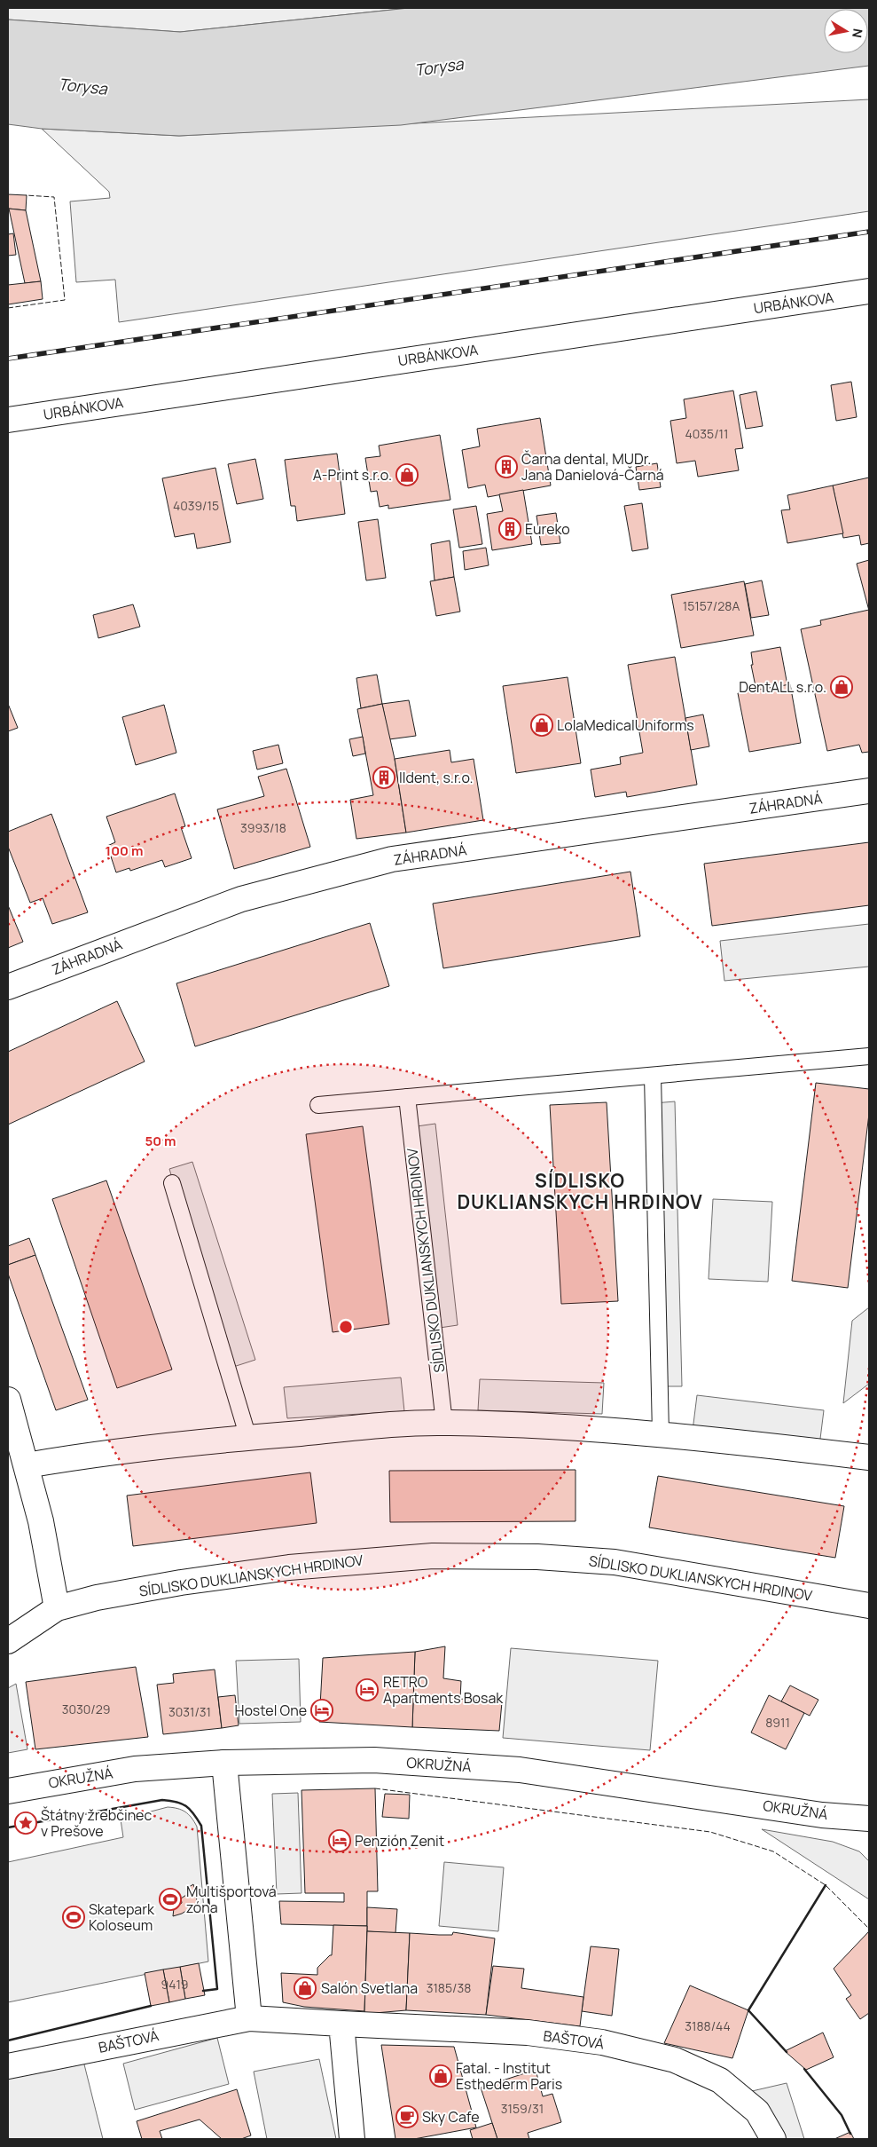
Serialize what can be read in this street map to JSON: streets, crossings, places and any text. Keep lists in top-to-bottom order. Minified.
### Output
{"streets":{"street":["URBÁNKOVA","ZÁHRADNÁ","SÍDLISKO DUKLIANSKYCH HRDINOV","OKRUŽNÁ","BAŠTOVÁ"]},"districts":["SÍDLISKO DUKLIANSKYCH HRDINOV"],"water":["Torysa"],"places":{"building":["Čarna dental, MUDr. Jana Danielová-Čarná","Eureko","Ildent, s.r.o."],"shop":["A-Print s.r.o.","DentALL s.r.o.","LolaMedicalUniforms","Salón Svetlana","Fatal. - Institut Esthederm Paris"],"hotel":["RETRO Apartments Bosak","Hostel One","Penzión Zenit"],"place":["Štátny žrebčinec v Prešove"],"sports":["Multišportová zóna","Skatepark Koloseum"],"cafe":["Sky Cafe"]},"house_numbers":["4035/11","4039/15","15157/28A","3993/18","3030/29","3031/31","8911","9419","3185/38","3188/44","3159/31"],"north":"right","rings":["100 m","50 m"]}
